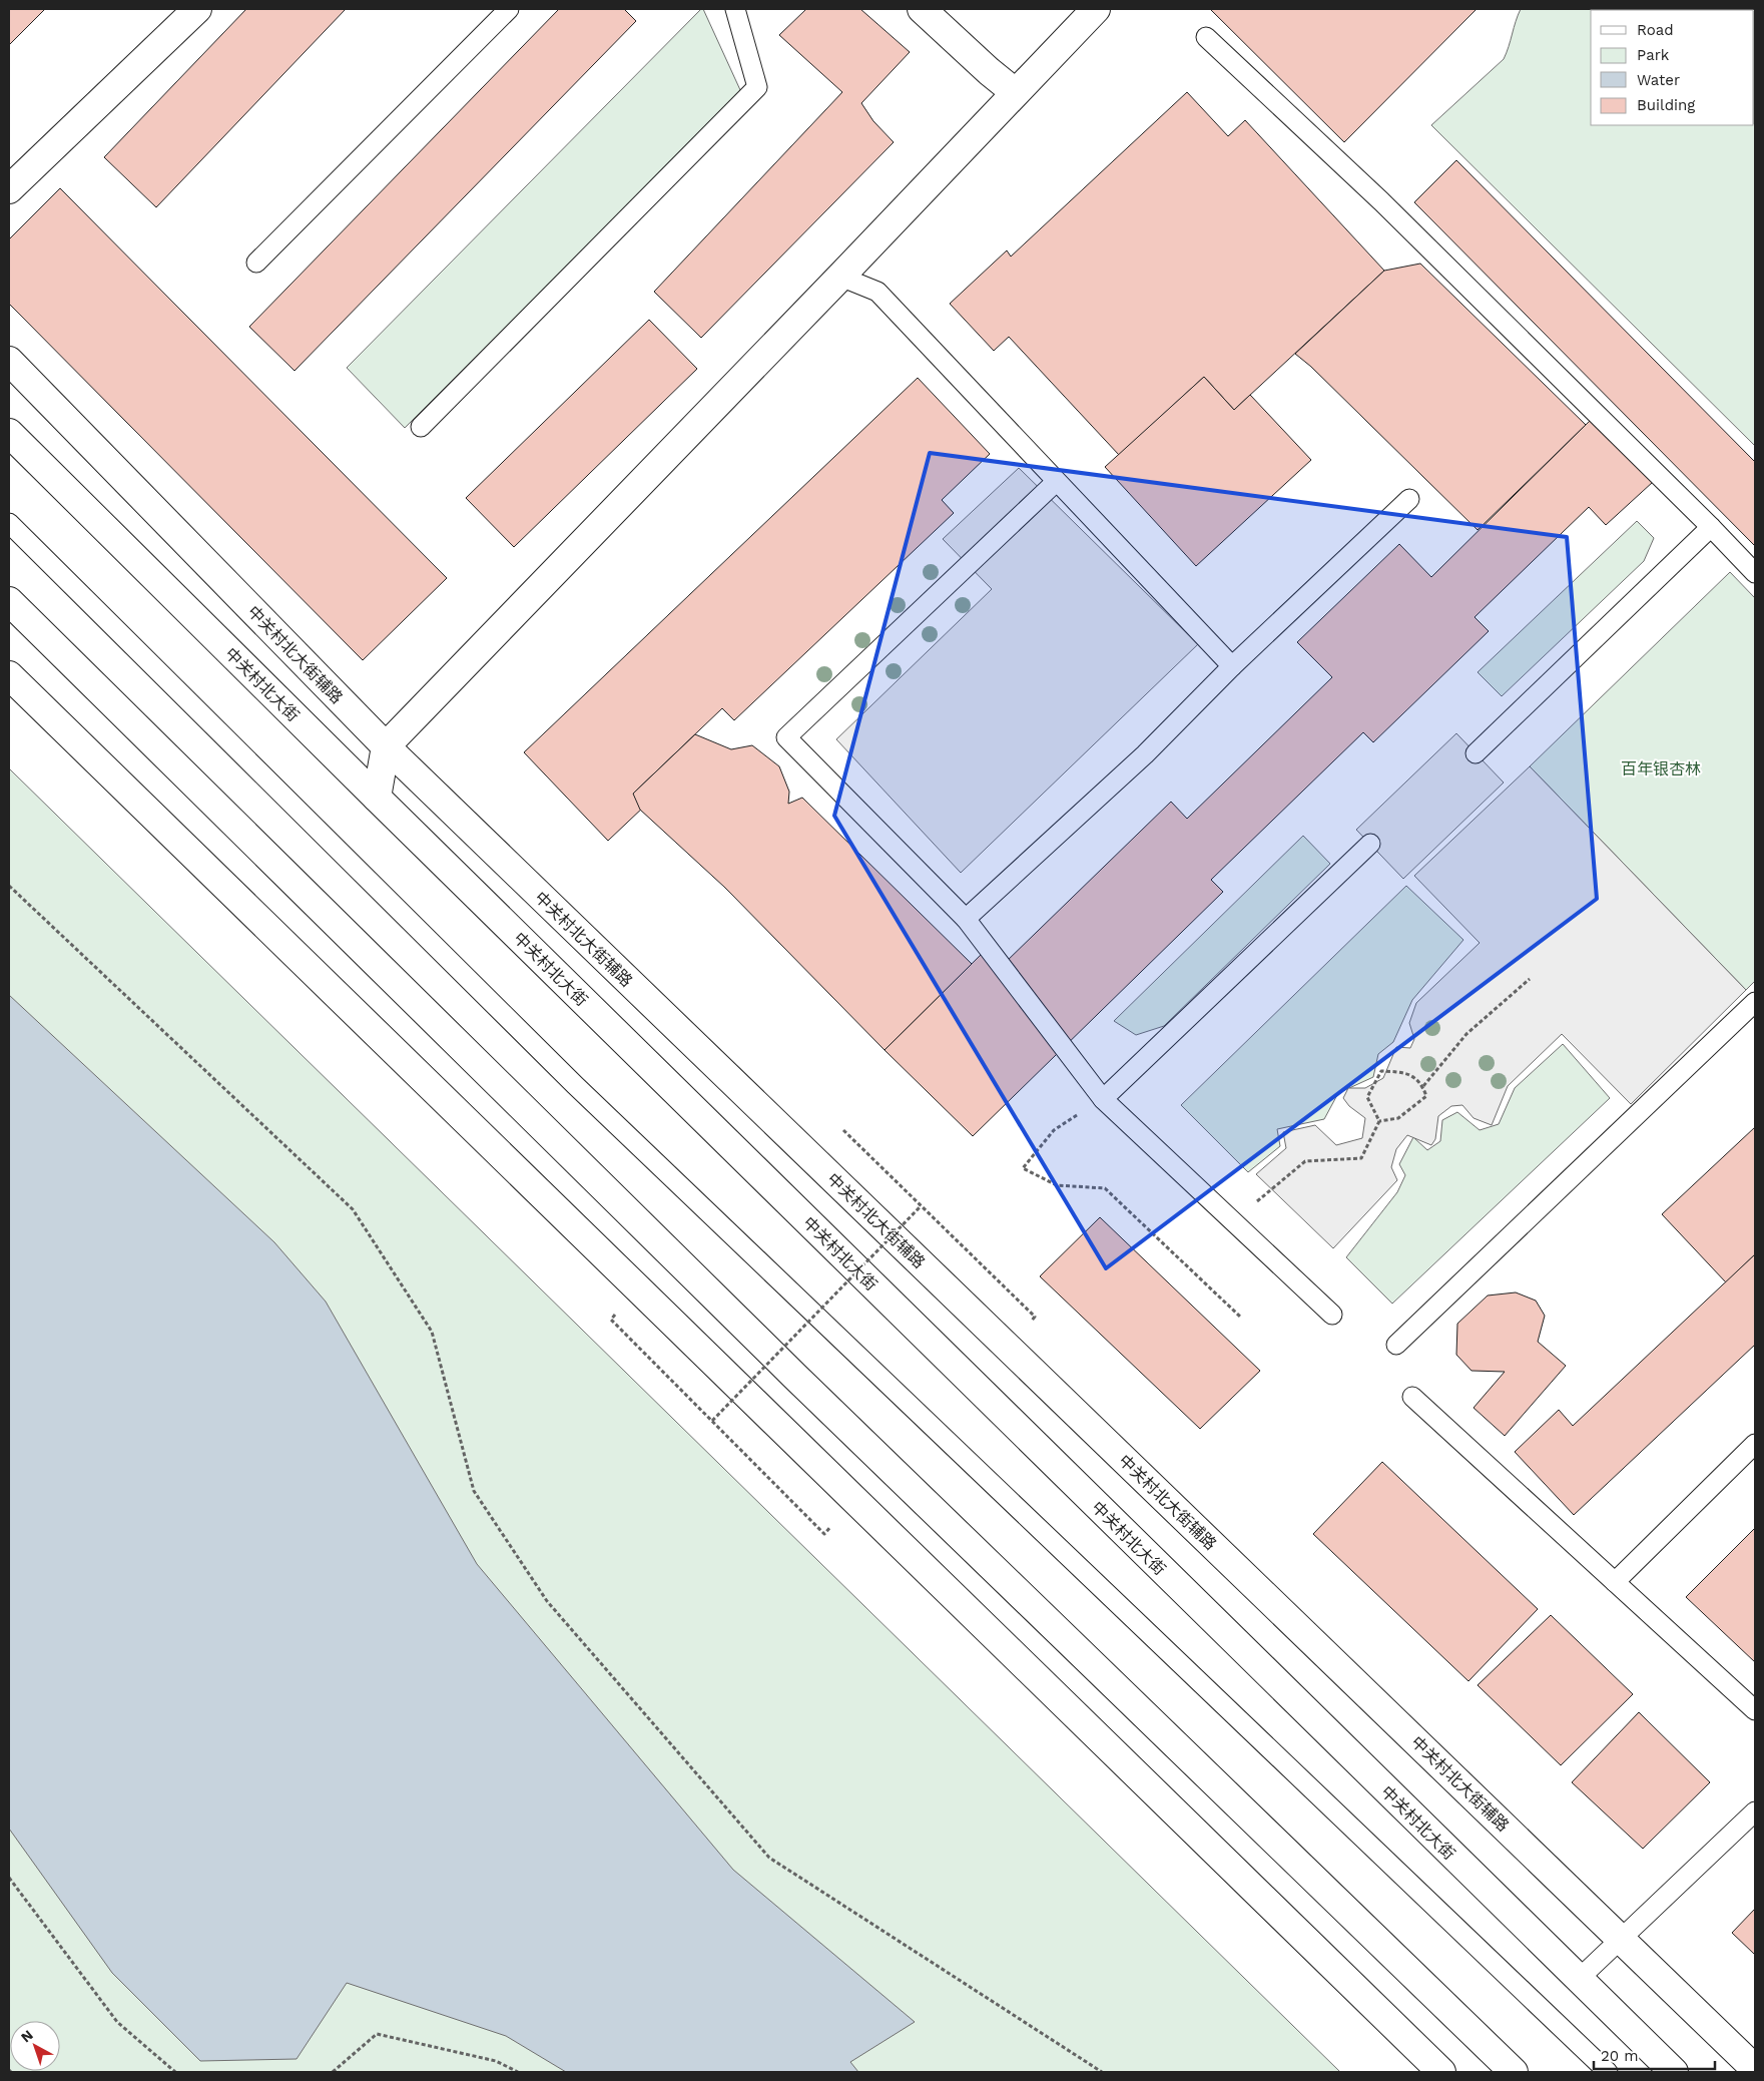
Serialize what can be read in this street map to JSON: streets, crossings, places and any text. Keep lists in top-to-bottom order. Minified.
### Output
{"streets":{"street":["中关村北大街辅路","中关村北大街"]},"parks":["百年银杏林"],"legend":["Road","Park","Water","Building"],"scale_bar":"20 m","north":"top left"}
